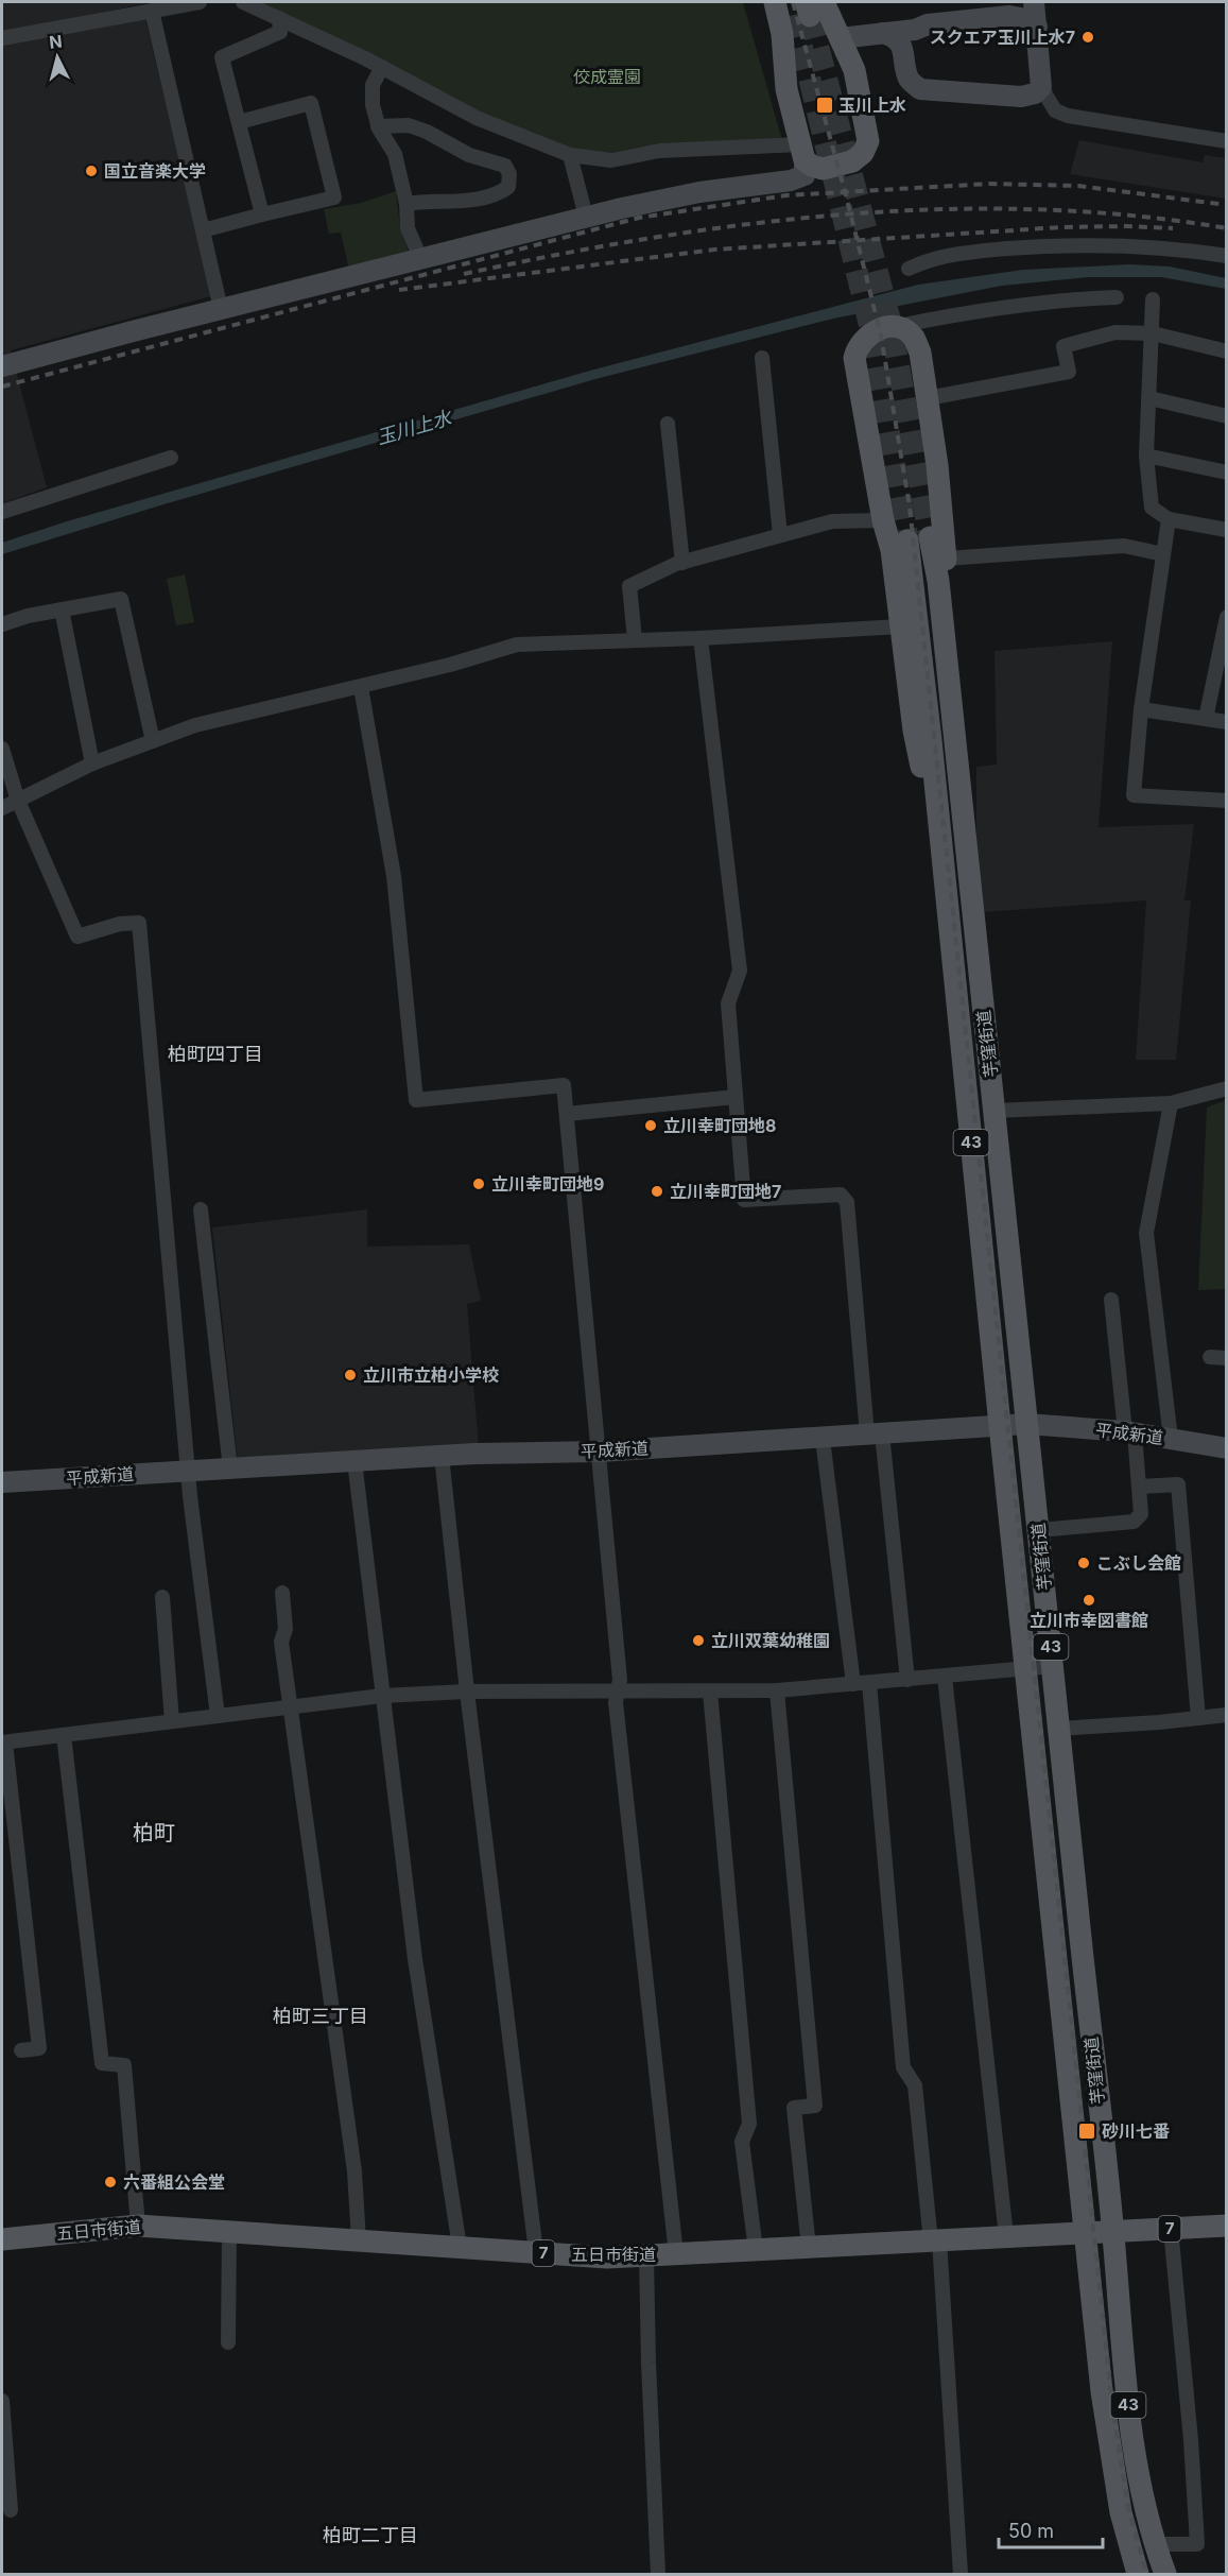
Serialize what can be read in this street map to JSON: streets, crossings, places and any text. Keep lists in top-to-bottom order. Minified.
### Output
{"streets":{"main road":["芋窪街道","43","7","五日市街道"],"street":["平成新道"]},"crossings":[["芋窪街道","平成新道"],["芋窪街道","五日市街道"]],"districts":["柏町四丁目","柏町","柏町三丁目","柏町二丁目"],"water":["玉川上水"],"parks":["佼成霊園"],"places":{"other":["スクエア玉川上水7","国立音楽大学","立川幸町団地8","立川幸町団地9","立川幸町団地7","立川市立柏小学校","こぶし会館","立川市幸図書館","立川双葉幼稚園","六番組公会堂"],"transit":["玉川上水","砂川七番"]},"scale_bar":"50 m","north":"top"}
